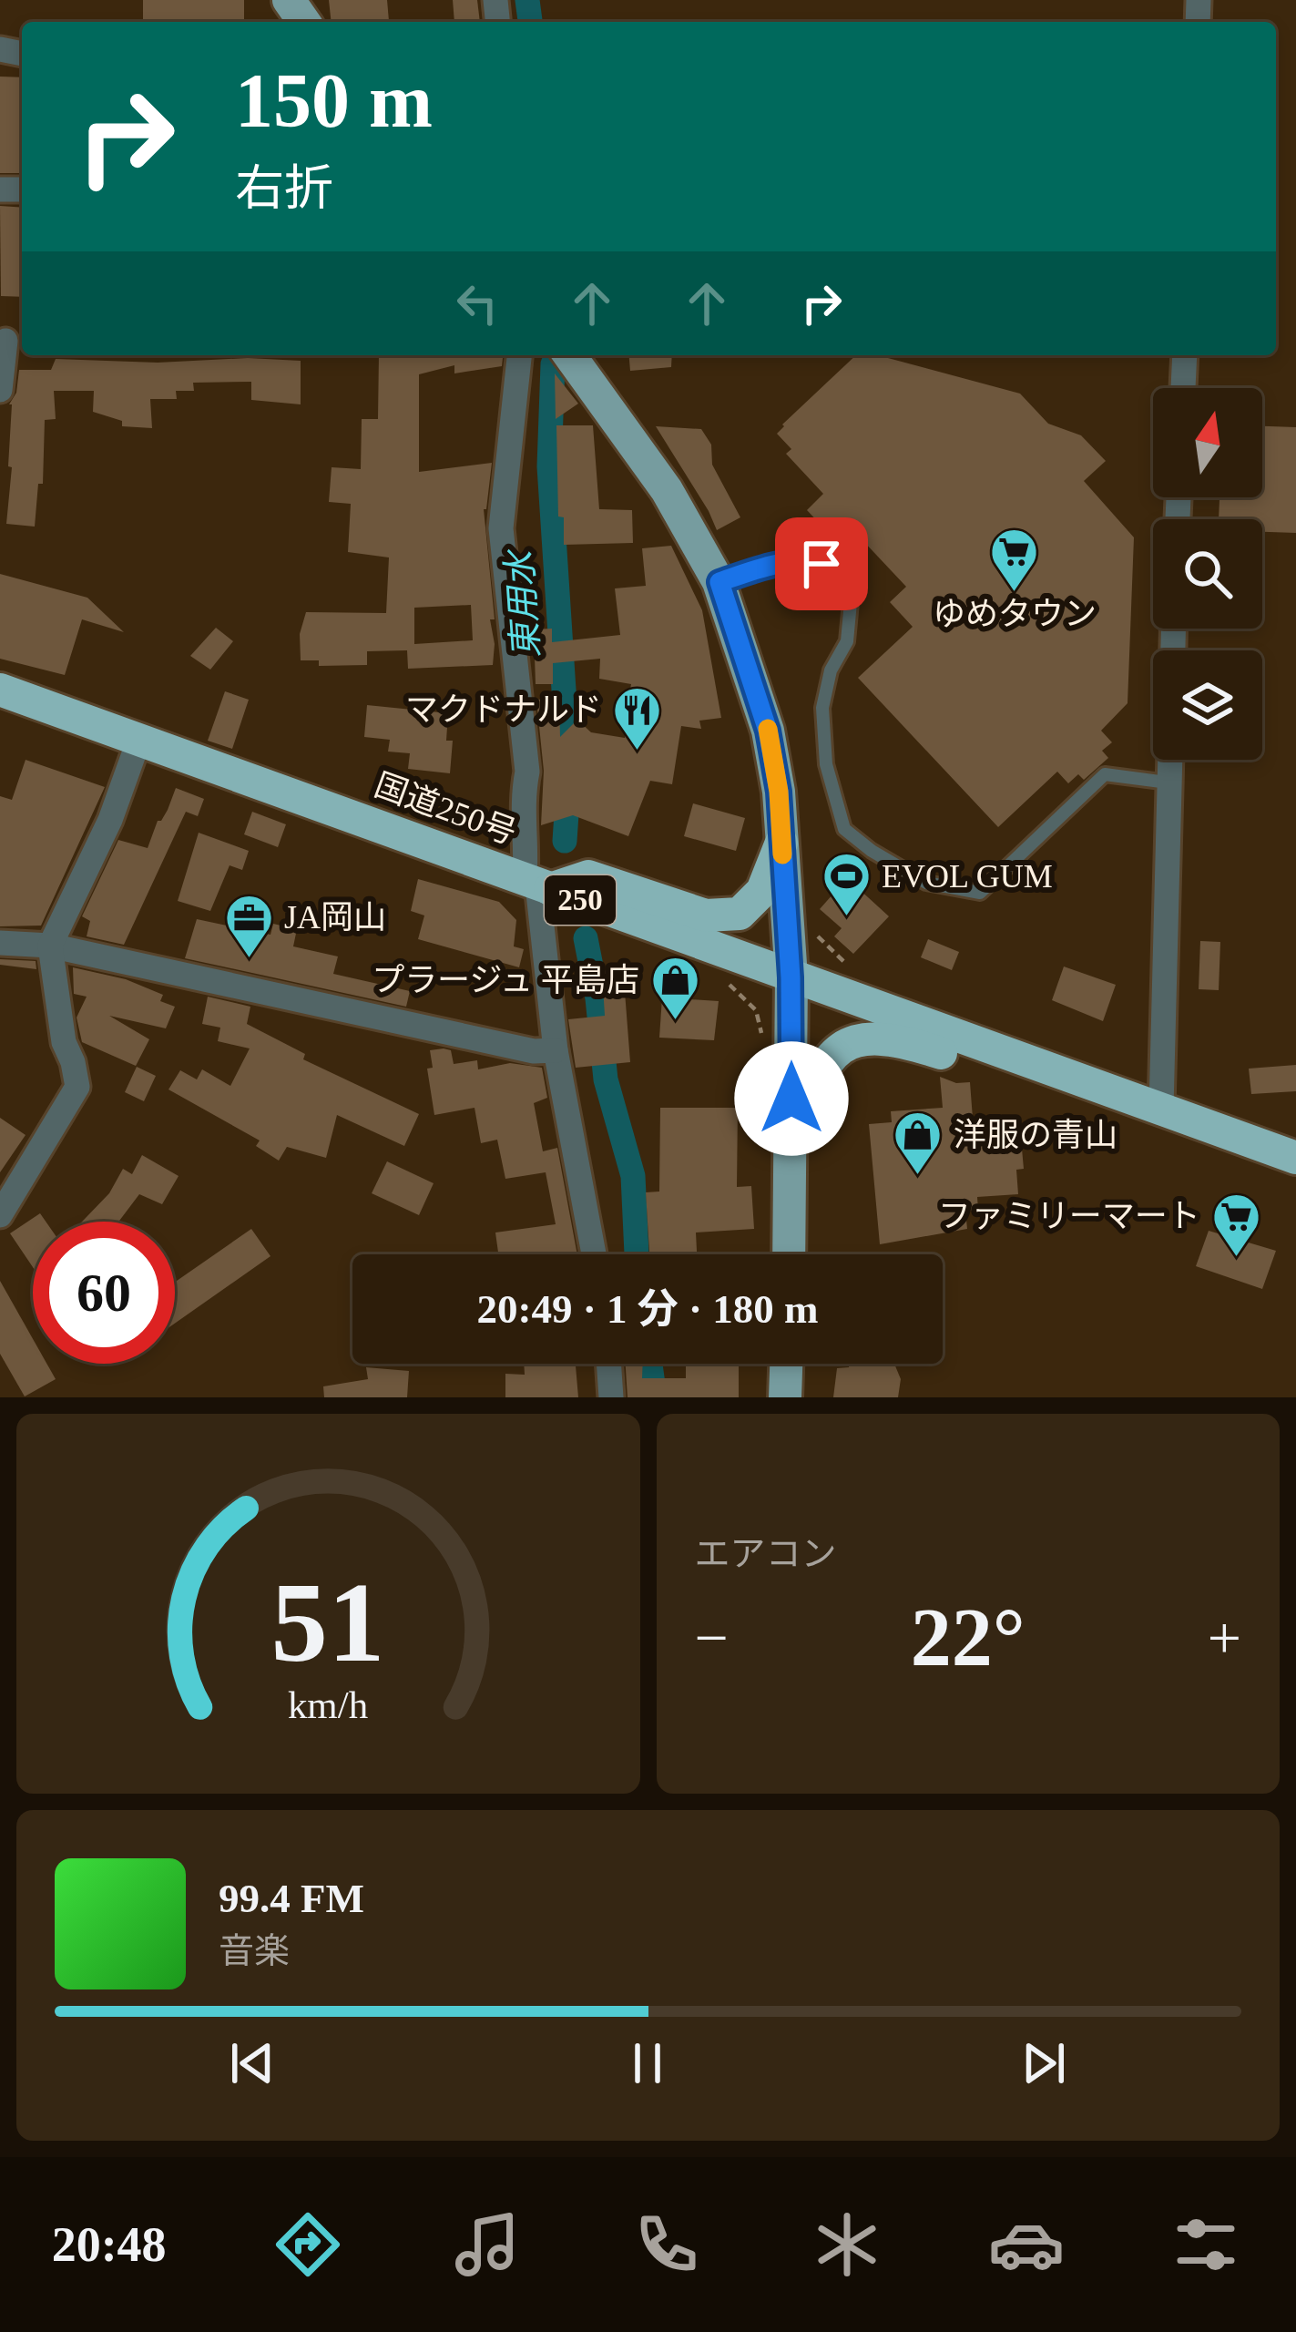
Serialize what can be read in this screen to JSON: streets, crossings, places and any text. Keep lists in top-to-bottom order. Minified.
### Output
{"streets":{"highway":["国道250号","250"]},"crossings":[["国道250号","250"]],"water":["東用水"],"places":{"supermarket":["ゆめタウン","ファミリーマート"],"restaurant":["マクドナルド"],"sports":["EVOL GUM"],"office":["JA岡山"],"shop":["プラージュ 平島店","洋服の青山"]},"north":"top","page":{"turn":["150 m","右折"],"limit":"60","trip":"20:49 · 1 分 · 180 m","tile":"エアコン","heat":["−","22°","+"],"song":["99.4 FM","音楽"],"tabs":"20:48","gauge":["51","km/h"]}}
